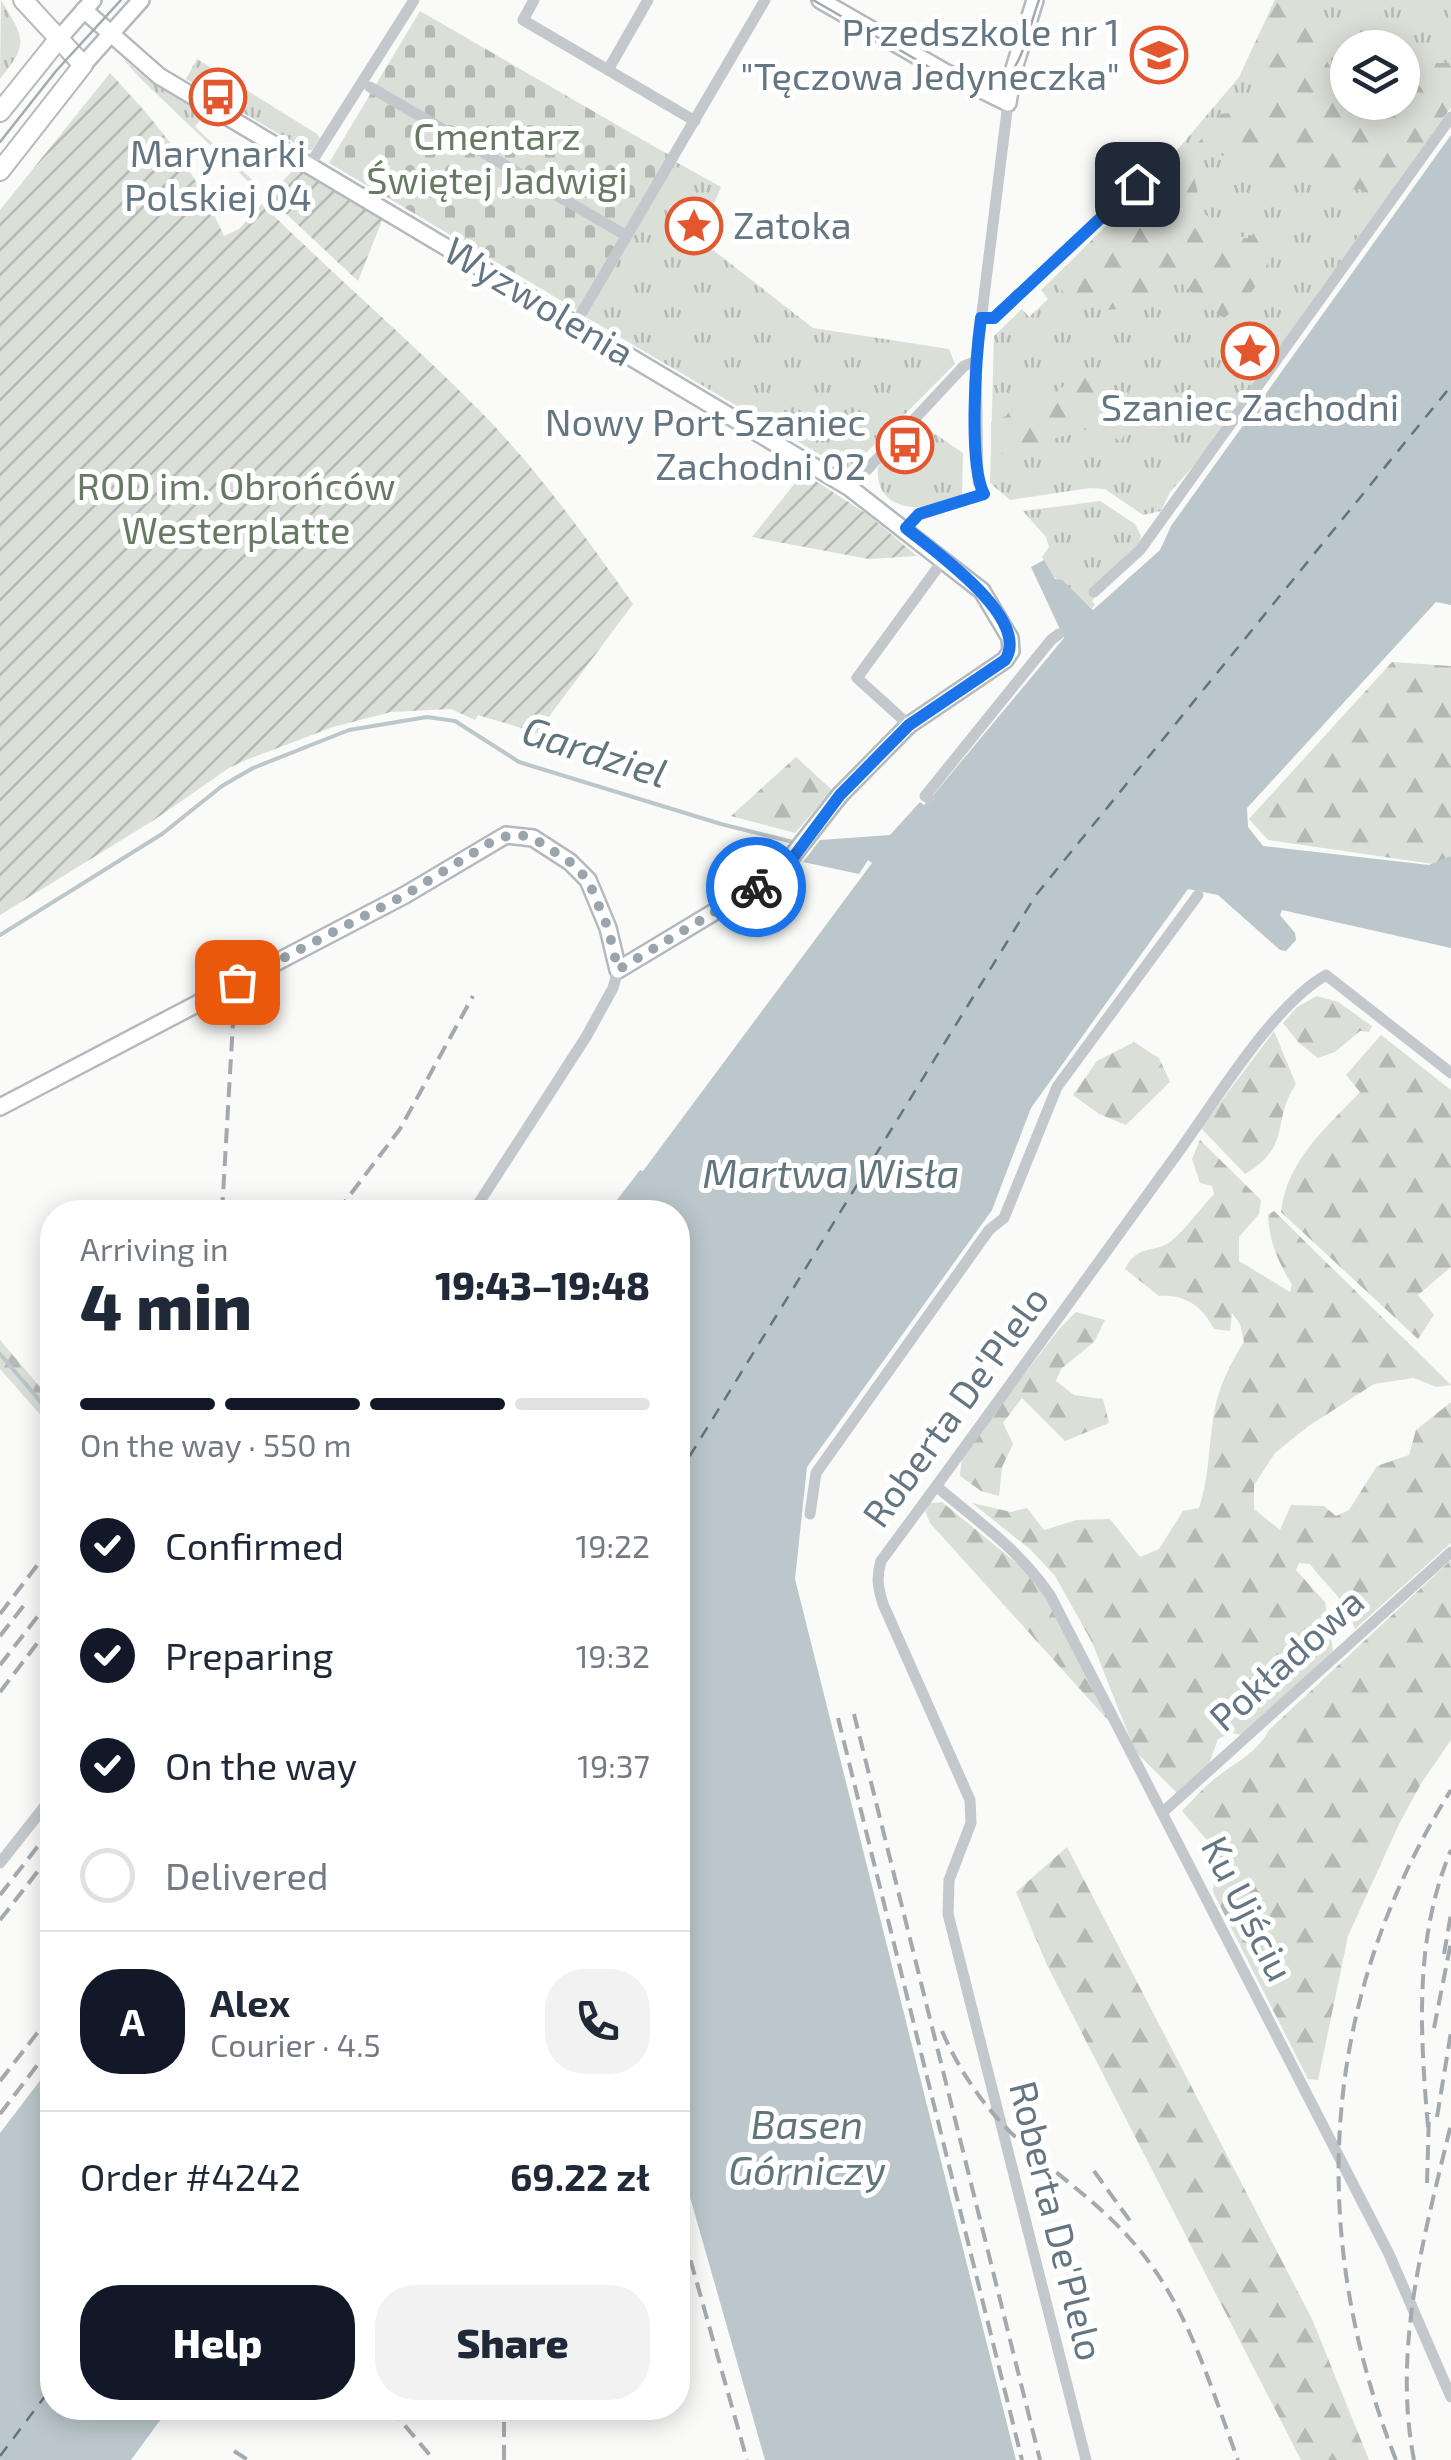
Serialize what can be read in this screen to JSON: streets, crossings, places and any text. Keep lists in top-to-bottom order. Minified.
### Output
{"streets":{"street":["Wyzwolenia","Roberta De'Plelo","Pokładowa","Ku Ujściu"]},"crossings":[["Roberta De'Plelo","Ku Ujściu"],["Pokładowa","Ku Ujściu"]],"water":["Gardziel","Martwa Wisła","Basen Górniczy"],"parks":["Cmentarz Świętej Jadwigi","ROD im. Obrońców Westerplatte"],"places":{"school or university":["Przedszkole nr 1 \"Tęczowa Jedyneczka\""],"bus stop":["Marynarki Polskiej 04","Nowy Port Szaniec Zachodni 02"],"place":["Zatoka","Szaniec Zachodni"]},"page":{"heading":["4 min","Arriving in","19:43–19:48"],"panel":["Alex","Courier · 4.5","Order #4242","69.22 zł"],"bar":"On the way · 550 m","list":[["Confirmed","19:22"],["Preparing","19:32"],["On the way","19:37"],"Delivered"],"round":"A","buttons":["Help","Share"]}}
